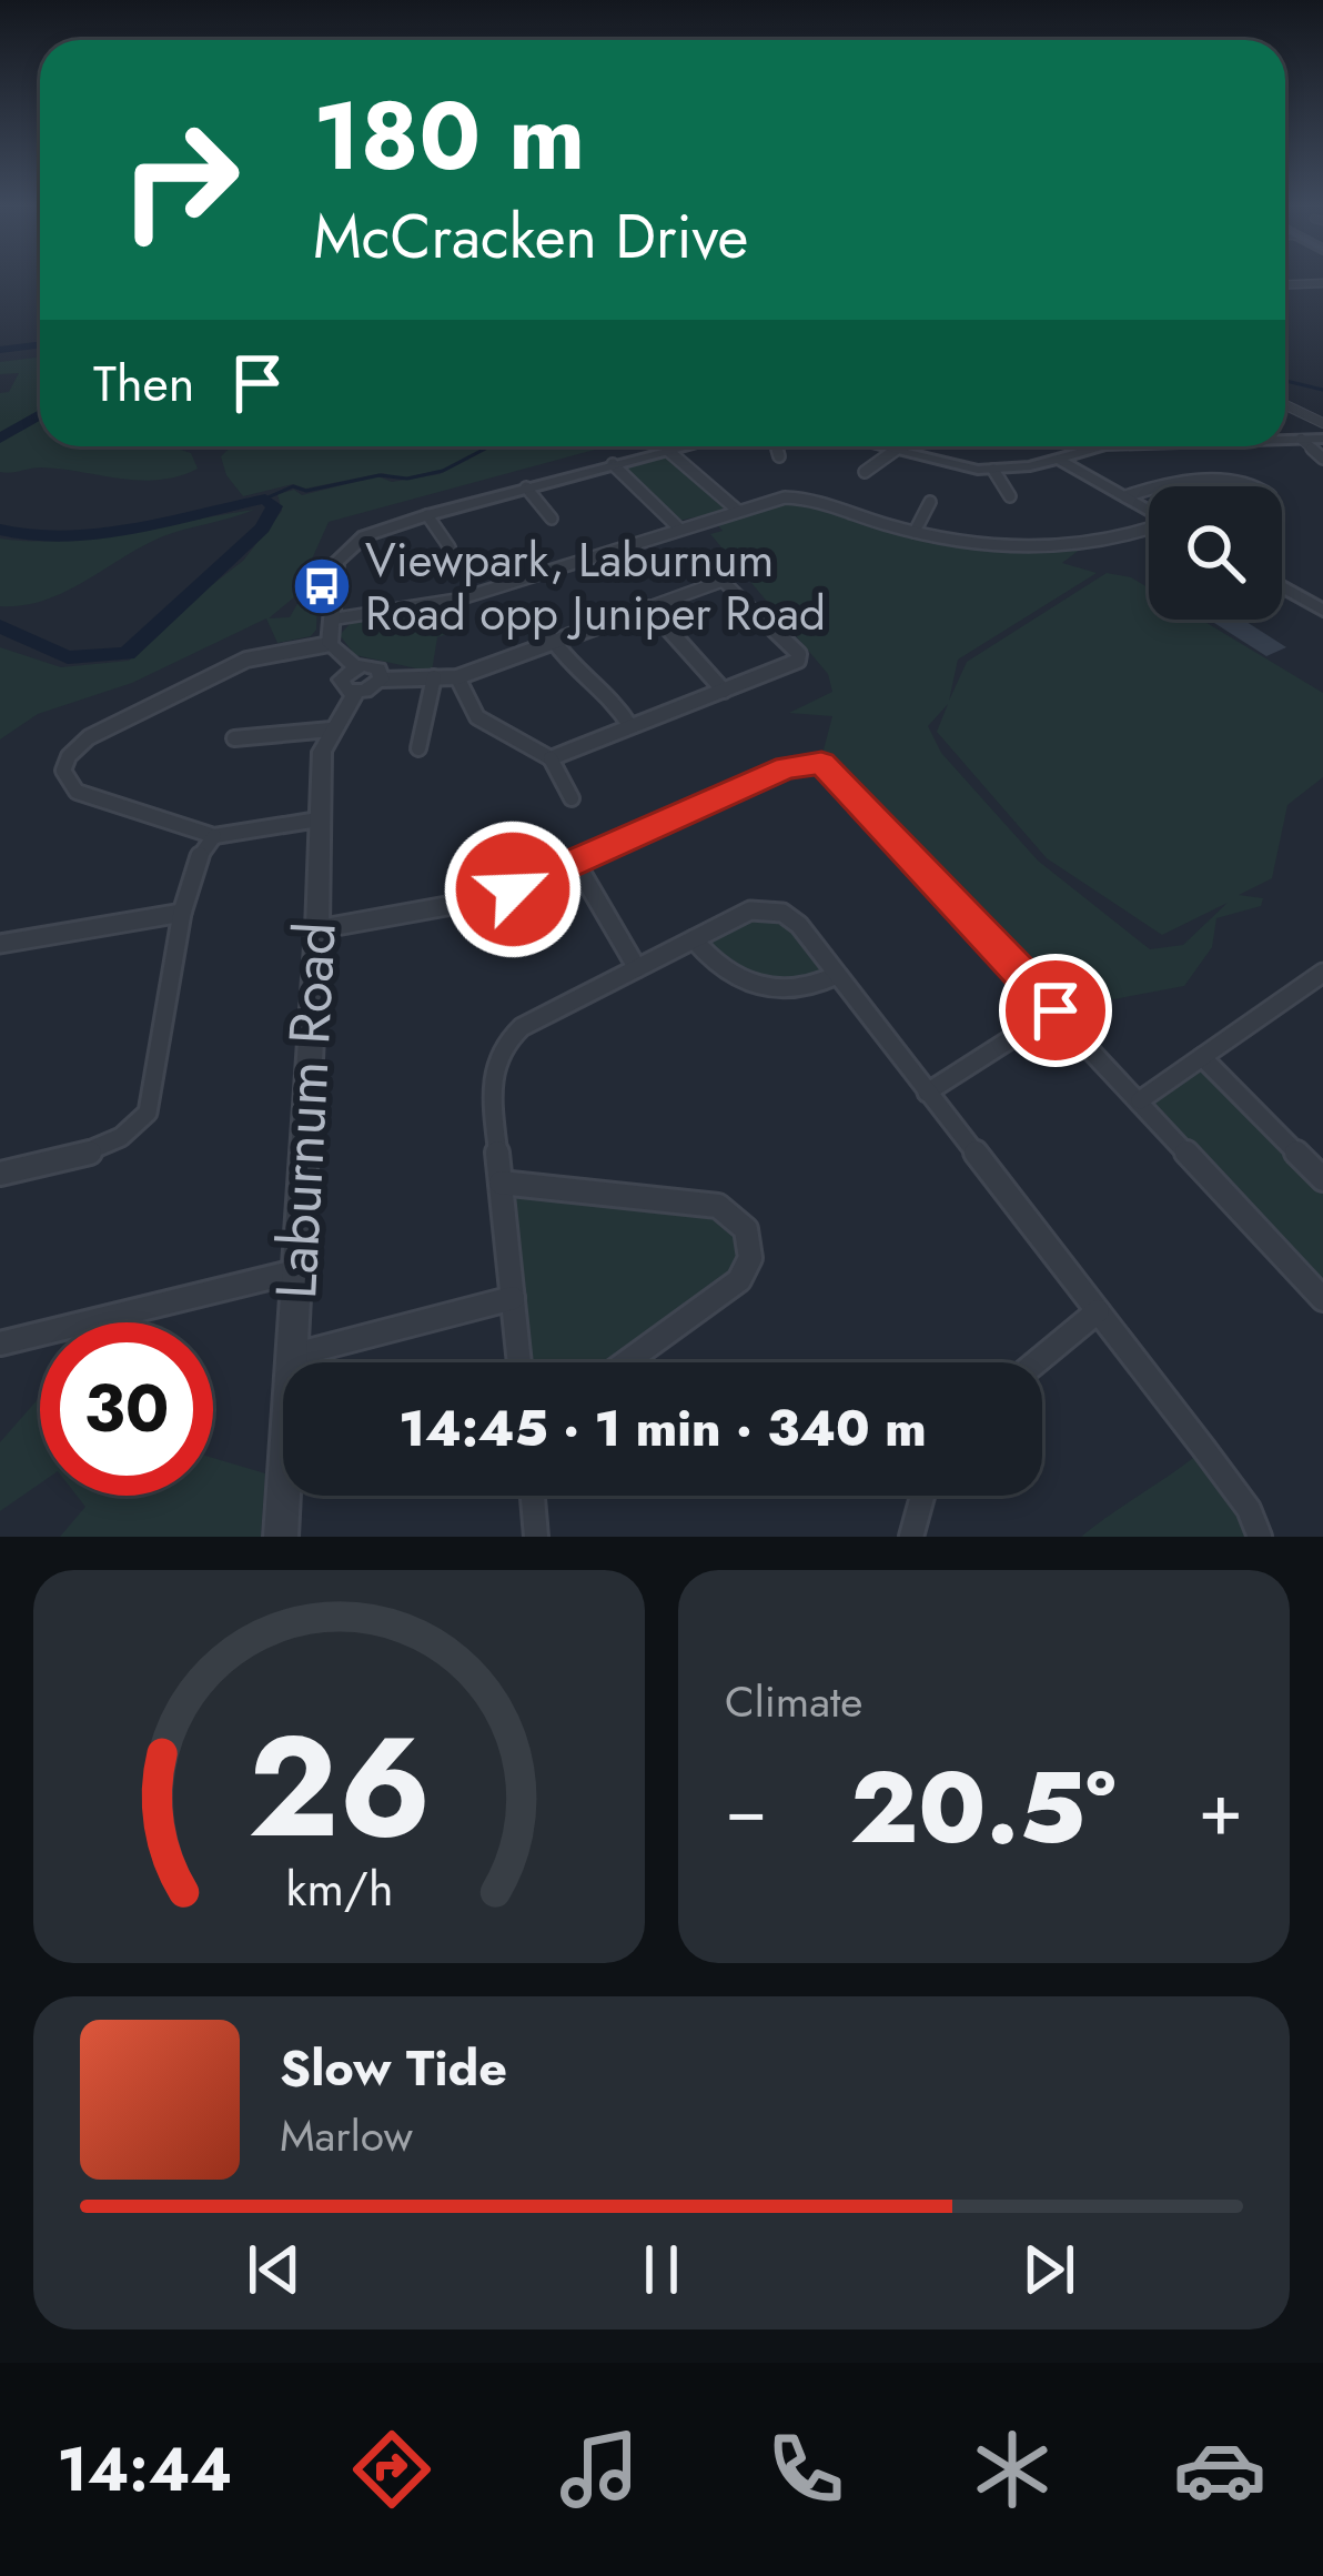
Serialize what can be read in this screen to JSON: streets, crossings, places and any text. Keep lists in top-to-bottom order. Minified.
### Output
{"streets":{"street":["Laburnum Road"]},"places":{"bus stop":["Viewpark, Laburnum Road opp Juniper Road"]},"page":{"turn":["180 m","McCracken Drive"],"then":"Then","limit":"30","trip":"14:45 · 1 min · 340 m","tile":"Climate","heat":["−","20.5°","+"],"song":["Slow Tide","Marlow"],"tabs":"14:44","gauge":["26","km/h"]}}
